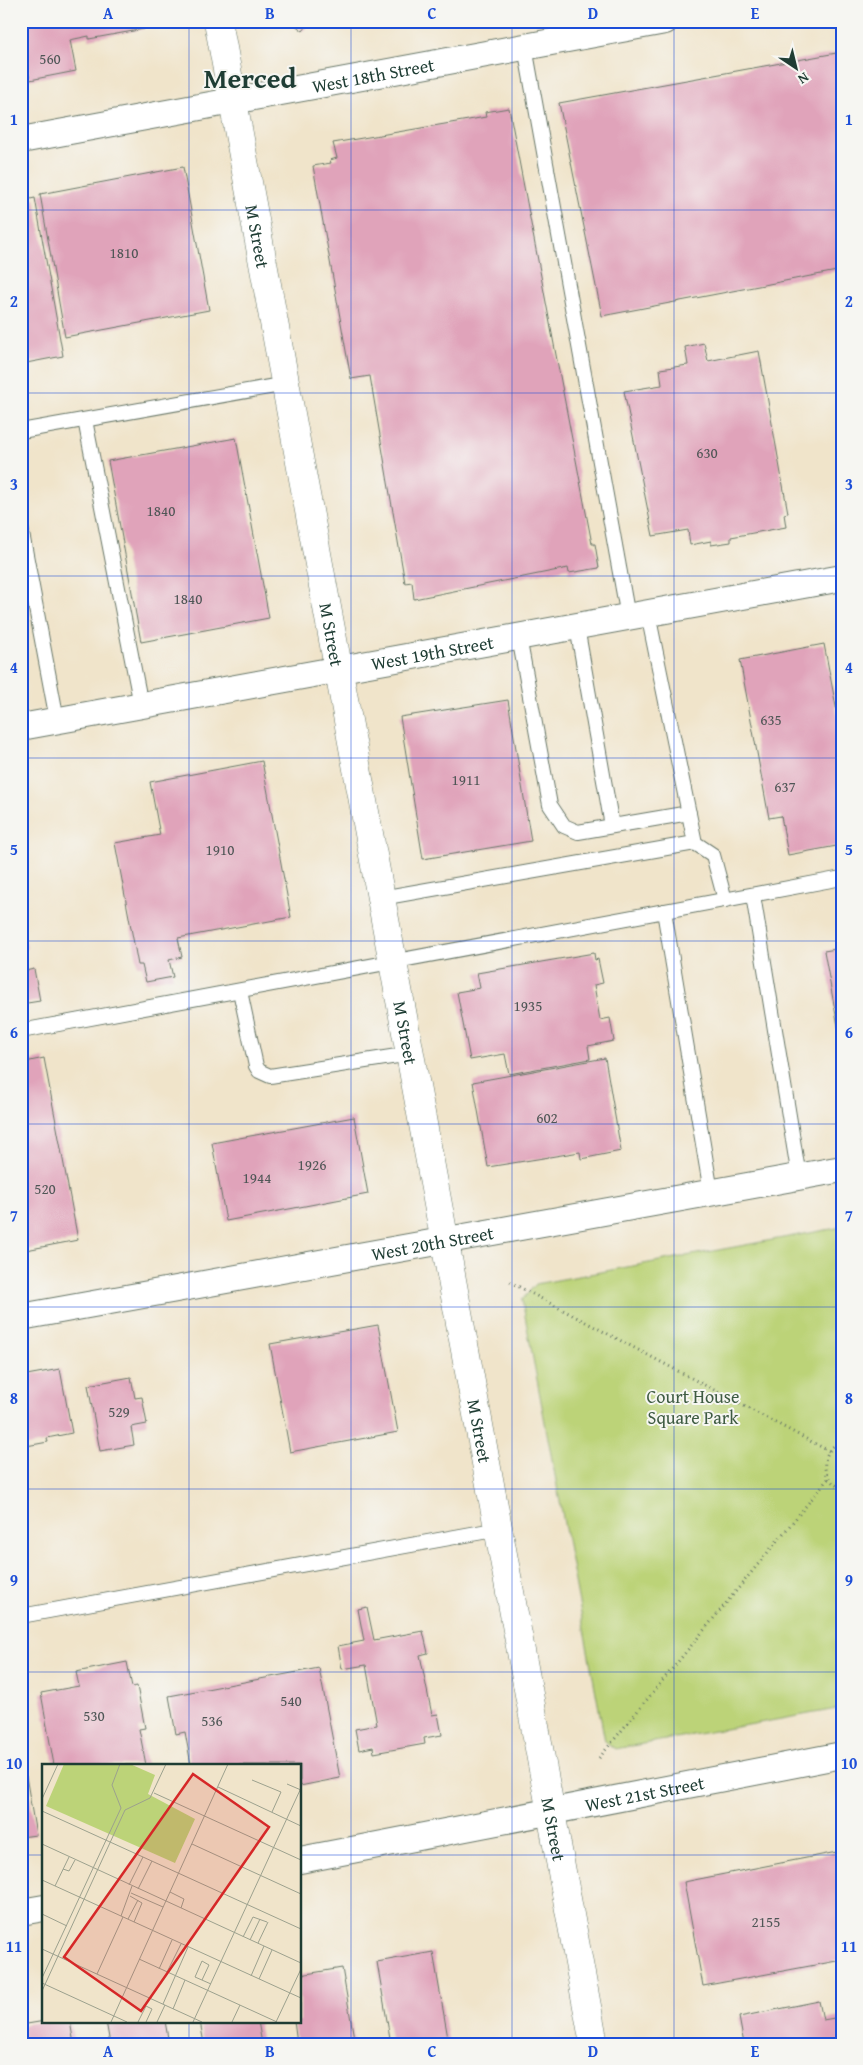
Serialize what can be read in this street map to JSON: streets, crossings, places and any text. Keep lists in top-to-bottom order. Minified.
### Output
{"streets":{"street":["West 18th Street","M Street","West 19th Street","West 20th Street","West 21st Street"]},"crossings":[["West 18th Street","M Street"],["M Street","West 19th Street"],["M Street","West 20th Street"],["M Street","West 21st Street"]],"districts":["Merced"],"parks":["Court House Square Park"],"house_numbers":["560","1810","630","1840","1840","635","1911","637","1910","1935","602","1926","1944","520","529","540","530","536","2155"],"north":"bottom right","grid":{"columns":["A","B","C","D","E"],"rows":["1","2","3","4","5","6","7","8","9","10","11"]}}
